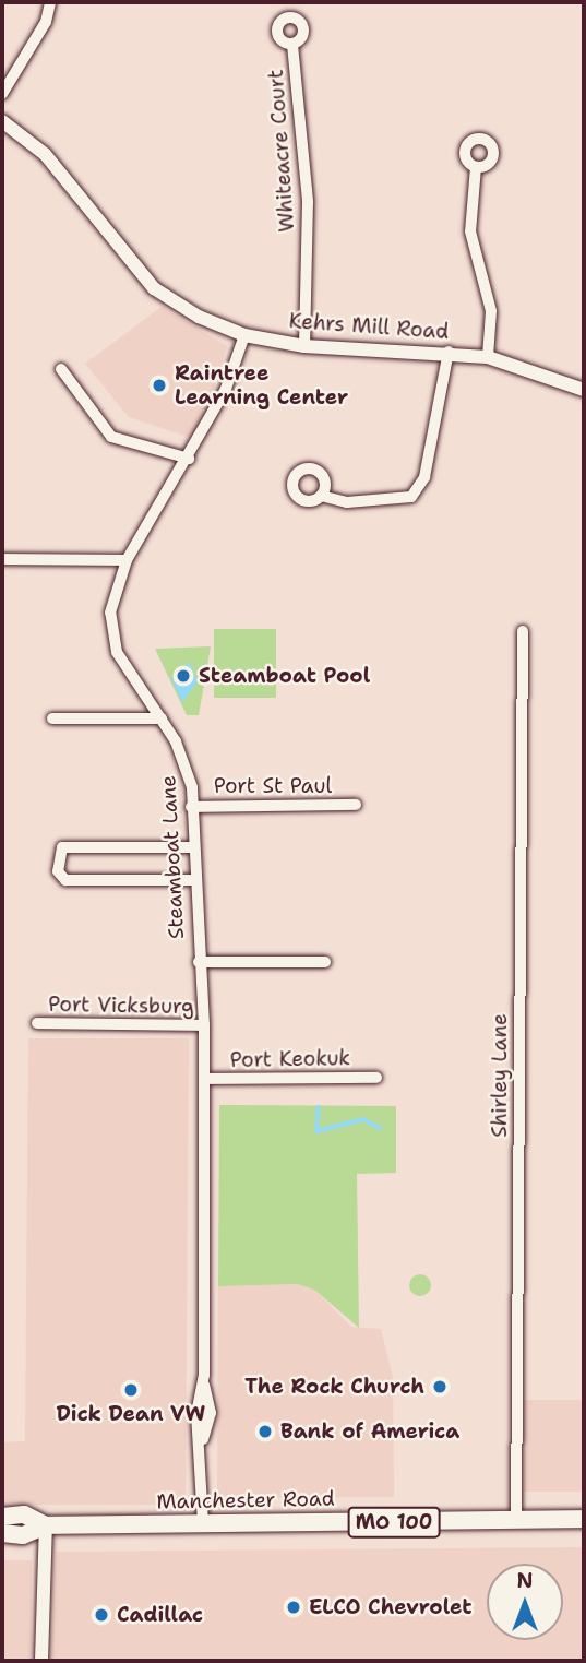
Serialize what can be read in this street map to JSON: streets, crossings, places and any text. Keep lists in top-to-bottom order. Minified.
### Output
{"streets":{"highway":["Manchester Road","MO 100"],"street":["Whiteacre Court","Kehrs Mill Road","Port St Paul","Steamboat Lane","Port Vicksburg","Port Keokuk","Shirley Lane"]},"crossings":[["Whiteacre Court","Kehrs Mill Road"],["Kehrs Mill Road","Steamboat Lane"],["Port St Paul","Steamboat Lane"],["Steamboat Lane","Port Vicksburg"],["Steamboat Lane","Port Keokuk"],["Steamboat Lane","Manchester Road"],["Shirley Lane","Manchester Road"]],"places":["Raintree Learning Center","Steamboat Pool","The Rock Church","Dick Dean VW","Bank of America","ELCO Chevrolet","Cadillac"],"north":"top"}
